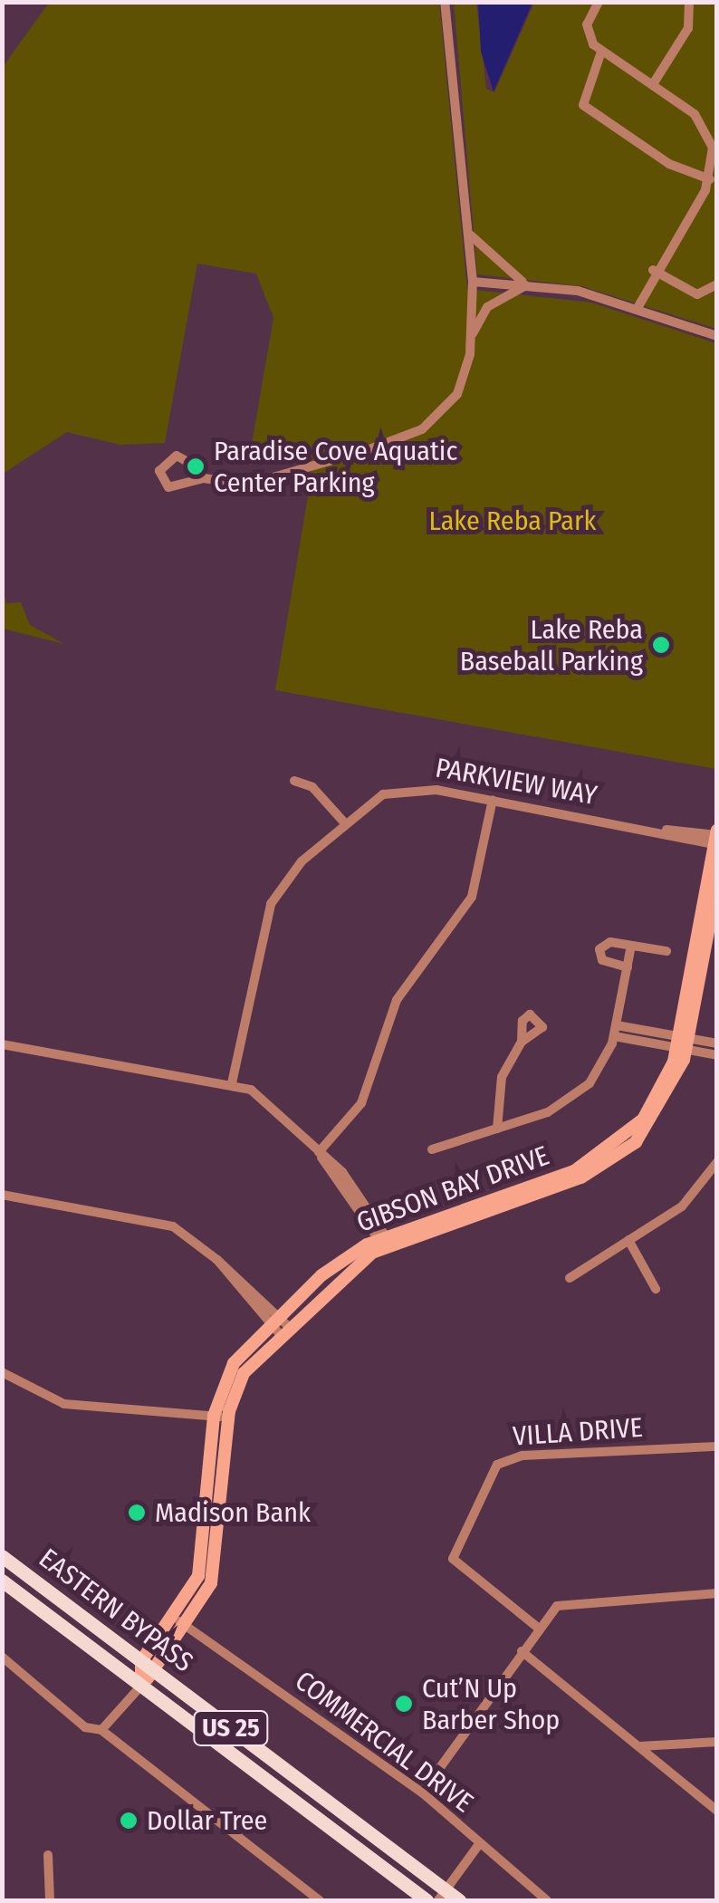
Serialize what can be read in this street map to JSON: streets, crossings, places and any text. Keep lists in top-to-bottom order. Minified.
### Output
{"streets":{"main road":["EASTERN BYPASS","US 25"],"street":["PARKVIEW WAY","GIBSON BAY DRIVE","VILLA DRIVE","COMMERCIAL DRIVE"]},"crossings":[["PARKVIEW WAY","GIBSON BAY DRIVE"],["GIBSON BAY DRIVE","EASTERN BYPASS"],["GIBSON BAY DRIVE","COMMERCIAL DRIVE"]],"parks":["Lake Reba Park"],"places":["Paradise Cove Aquatic Center Parking","Lake Reba Baseball Parking","Madison Bank","Cut’N Up Barber Shop","Dollar Tree"]}
